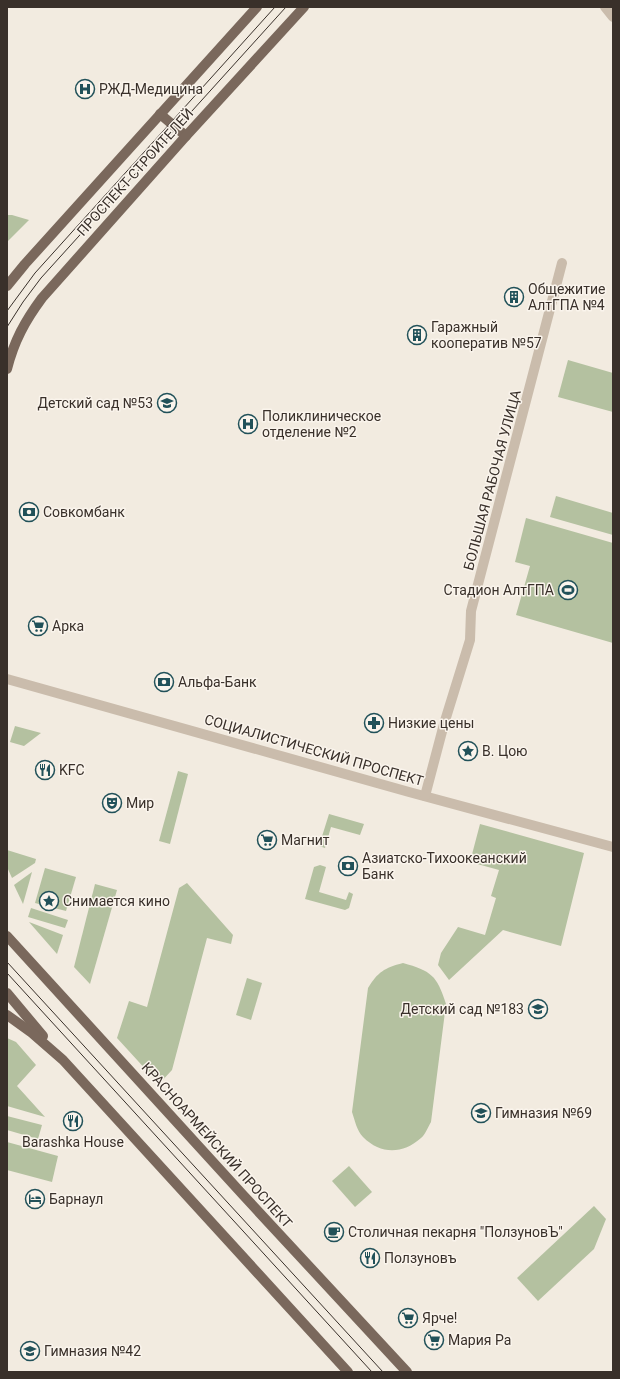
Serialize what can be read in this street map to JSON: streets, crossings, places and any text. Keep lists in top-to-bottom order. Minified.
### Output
{"streets":{"main road":["ПРОСПЕКТ СТРОИТЕЛЕЙ","КРАСНОАРМЕЙСКИЙ ПРОСПЕКТ"],"street":["БОЛЬШАЯ РАБОЧАЯ УЛИЦА","СОЦИАЛИСТИЧЕСКИЙ ПРОСПЕКТ"]},"crossings":[["БОЛЬШАЯ РАБОЧАЯ УЛИЦА","СОЦИАЛИСТИЧЕСКИЙ ПРОСПЕКТ"]],"places":{"hospital":["РЖД-Медицина","Поликлиническое отделение №2"],"building":["Общежитие АлтГПА №4","Гаражный кооператив №57"],"school or university":["Детский сад №53","Детский сад №183","Гимназия №69","Гимназия №42"],"bank":["Совкомбанк","Альфа-Банк","Азиатско-Тихоокеанский Банк"],"sports":["Стадион АлтГПА"],"supermarket":["Арка","Магнит","Ярче!","Мария Ра"],"pharmacy":["Низкие цены"],"place":["В. Цою","Снимается кино"],"restaurant":["KFC","Barashka House","Ползуновъ"],"theatre":["Мир"],"hotel":["Барнаул"],"cafe":["Столичная пекарня \"ПолзуновЪ\""]}}
